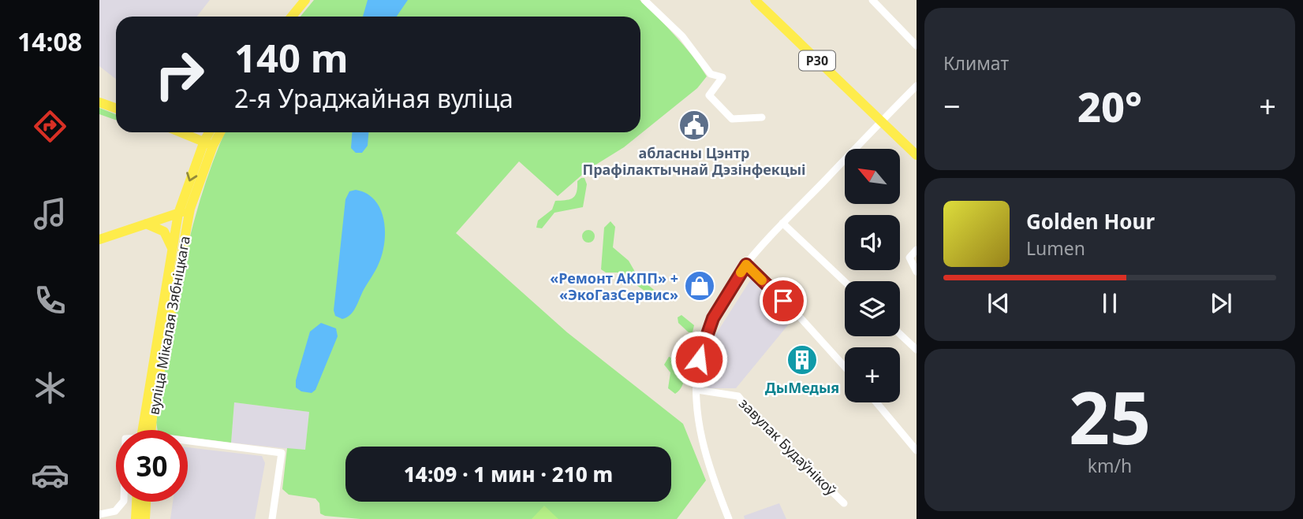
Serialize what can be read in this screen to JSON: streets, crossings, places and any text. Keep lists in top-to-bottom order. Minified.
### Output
{"streets":{"main road":["Р30","вуліца Мікалая Зябніцкага"],"street":["завулак Будаўнікоў"]},"places":{"public building":["абласны Цэнтр Прафілактычнай Дэзінфекцыі"],"shop":["«Ремонт АКПП» + «ЭкоГазСервис»"],"building":["ДыМедыя"]},"north":"top left","page":{"tabs":"14:08","tile":["Климат",["25","km/h"]],"turn":["140 m","2-я Ураджайная вуліца"],"heat":["−","20°","+"],"map_buttons":"+","song":["Golden Hour","Lumen"],"limit":"30","trip":"14:09 · 1 мин · 210 m"}}
